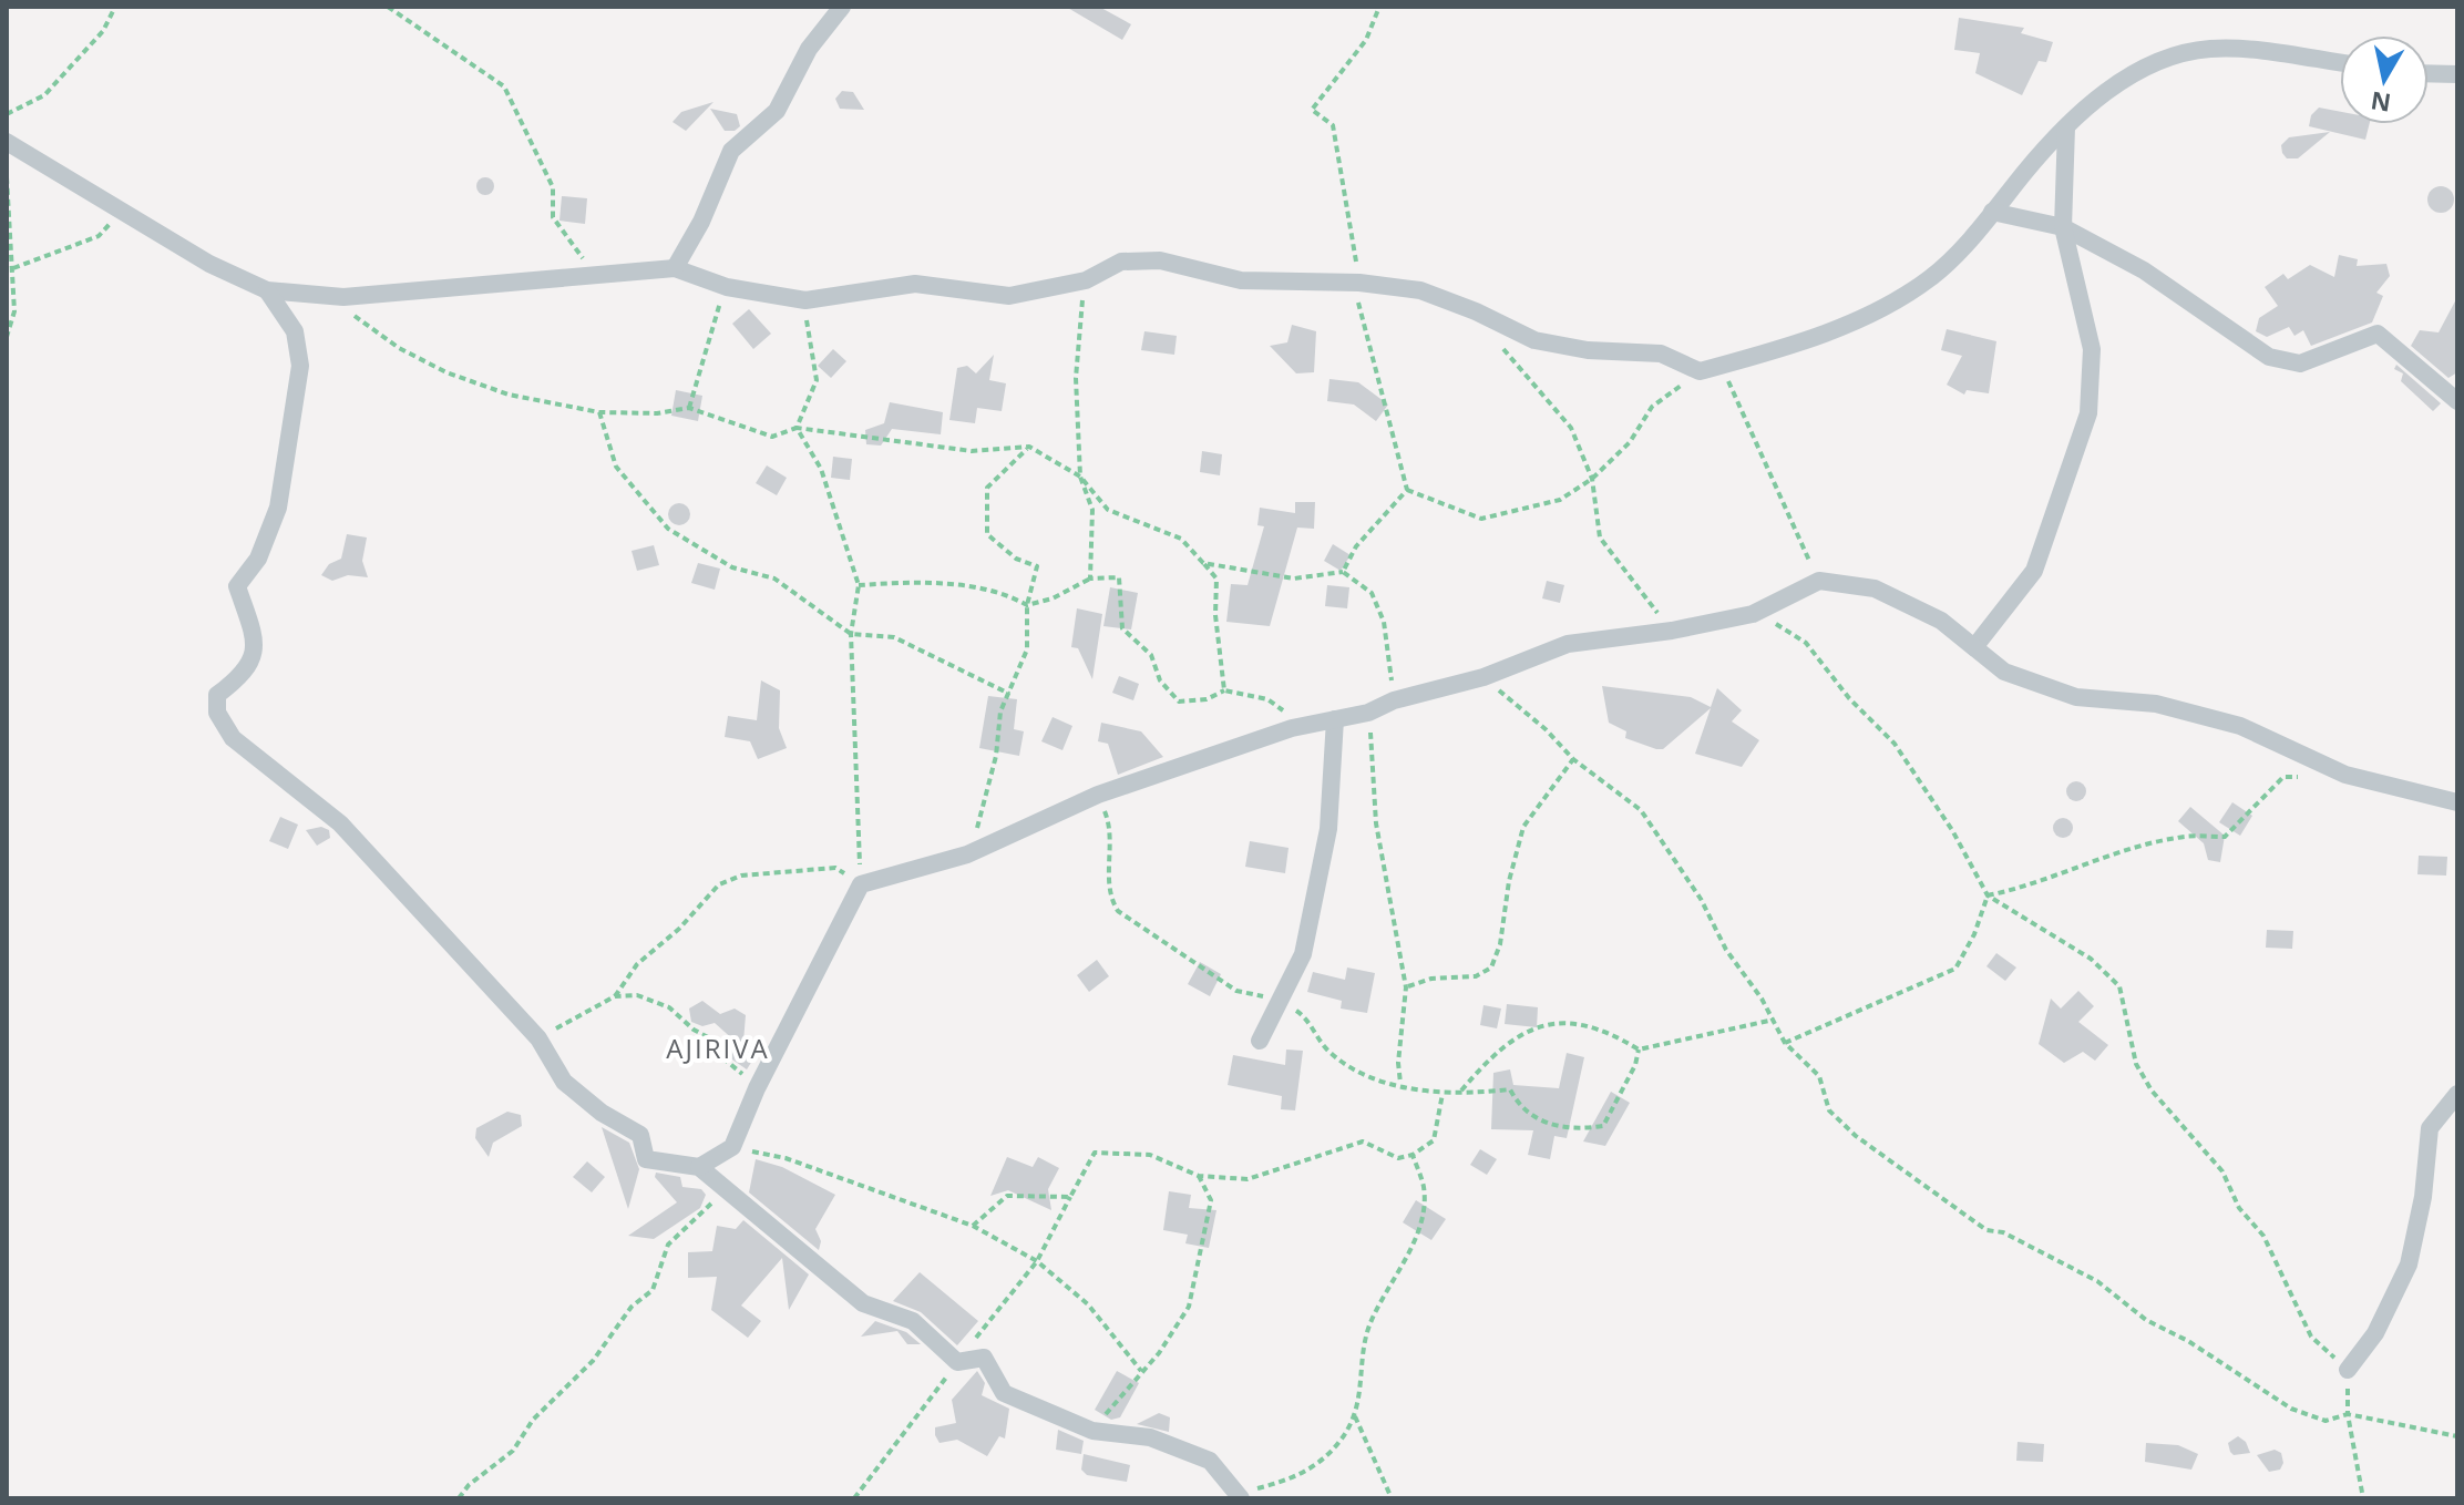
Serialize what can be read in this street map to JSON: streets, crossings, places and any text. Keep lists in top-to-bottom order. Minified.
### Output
{"districts":["AJIRIVA"],"north":"bottom"}
